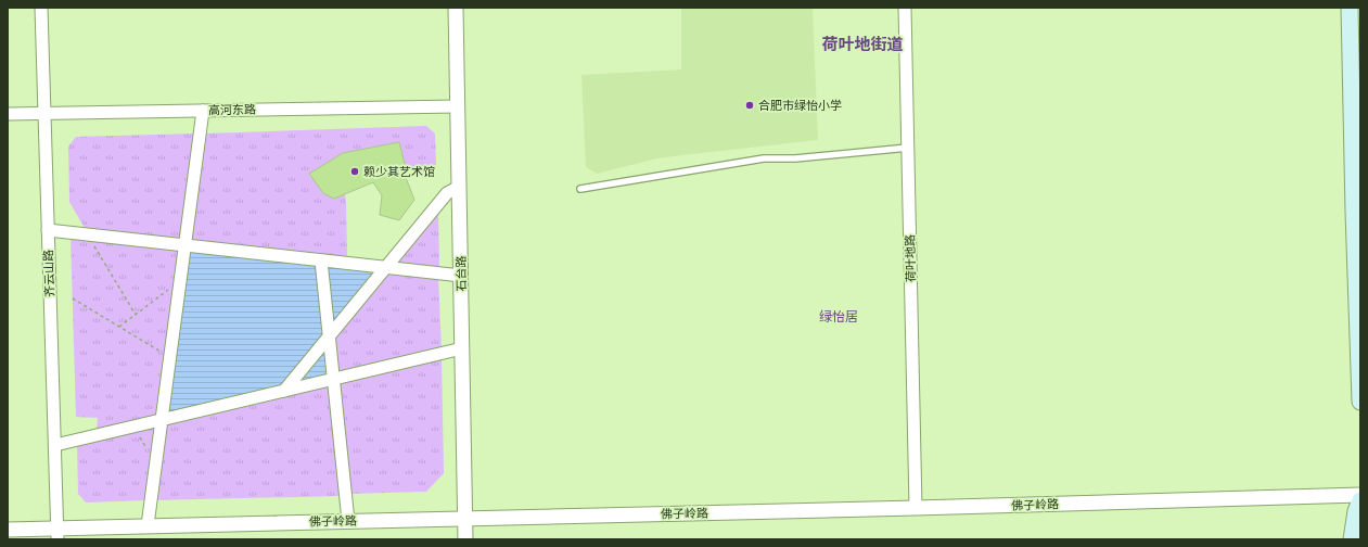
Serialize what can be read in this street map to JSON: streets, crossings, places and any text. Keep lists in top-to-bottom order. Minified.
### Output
{"streets":{"street":["高河东路","荷叶地路","齐云山路","石台路","佛子岭路"]},"crossings":[["高河东路","齐云山路"],["高河东路","石台路"],["荷叶地路","佛子岭路"],["齐云山路","佛子岭路"],["石台路","佛子岭路"]],"districts":["荷叶地街道","绿怡居"],"places":["合肥市绿怡小学","赖少其艺术馆"]}
